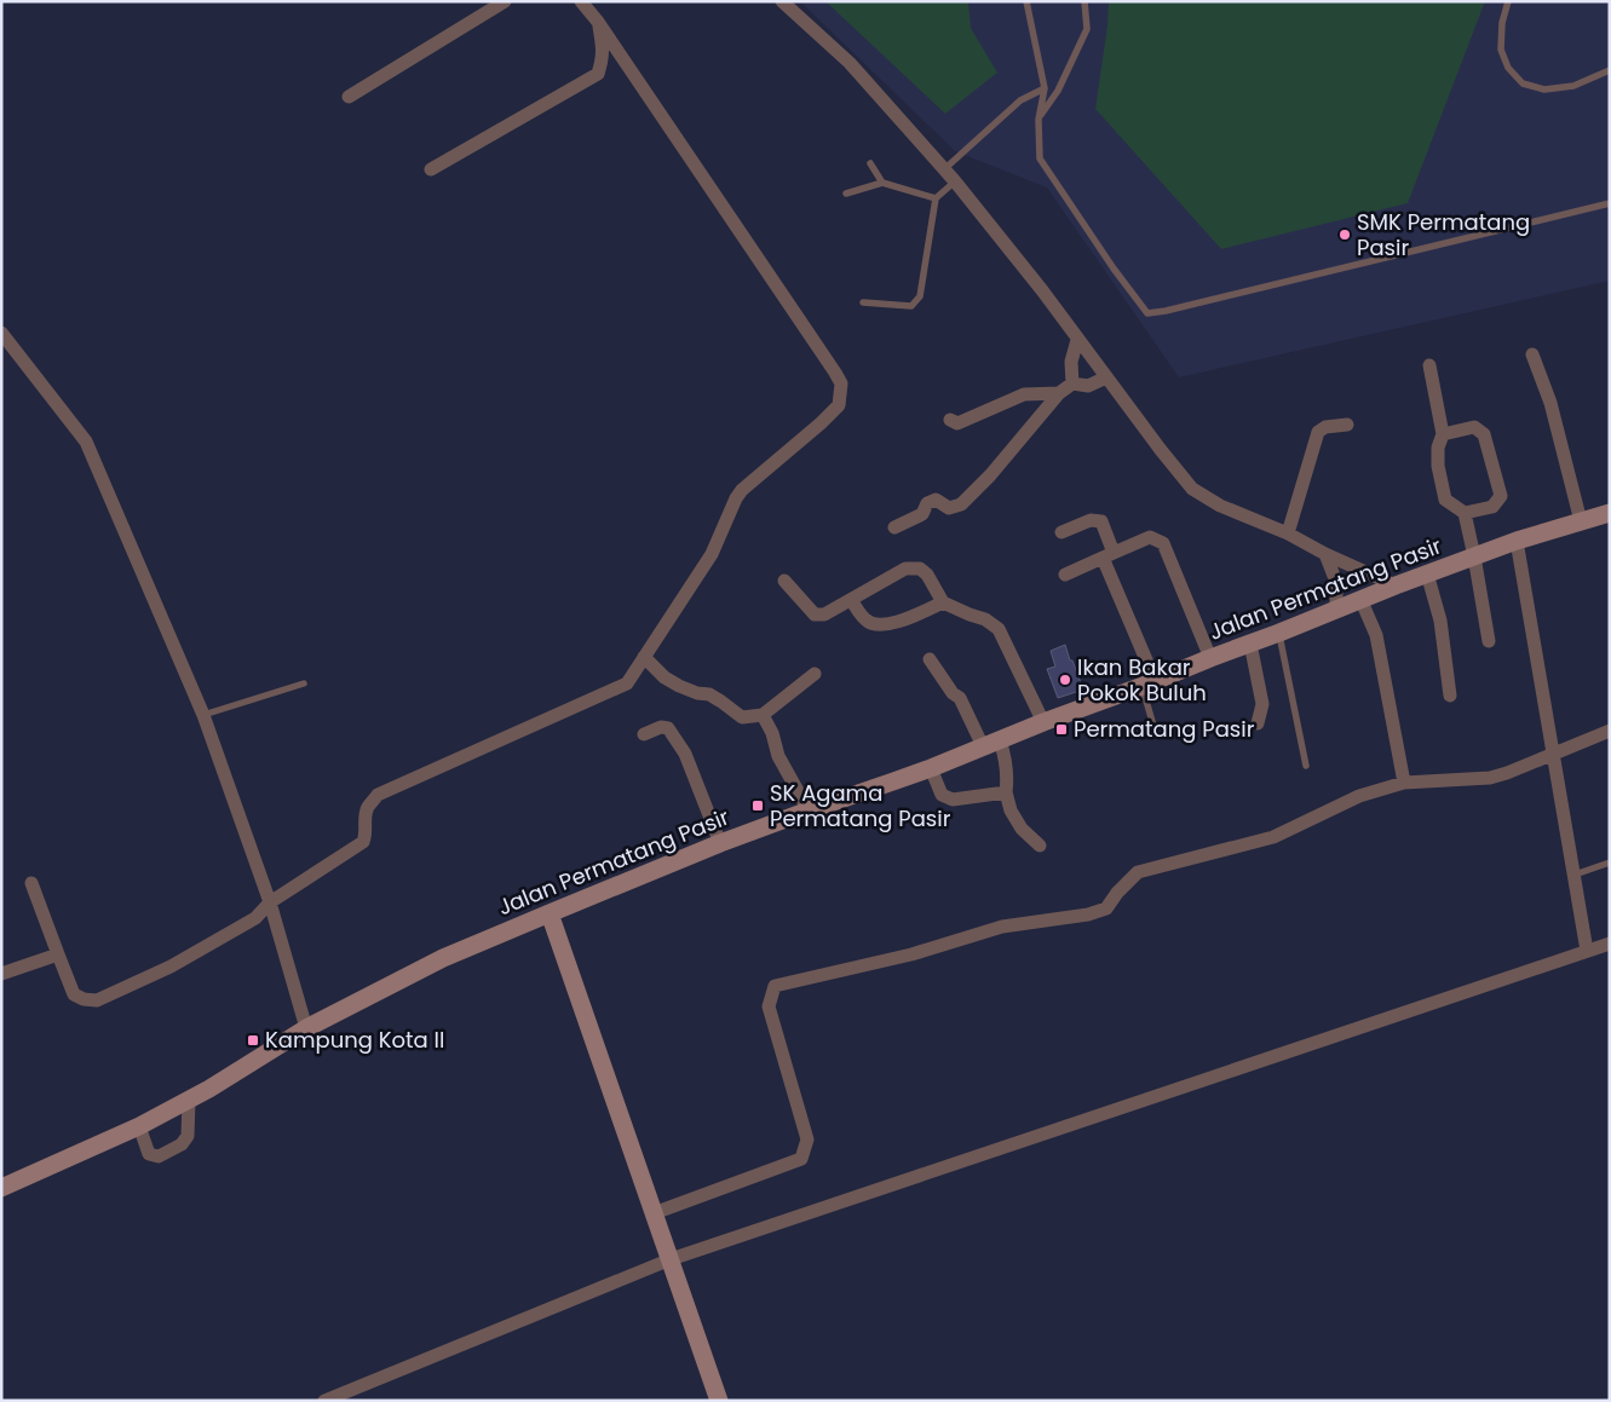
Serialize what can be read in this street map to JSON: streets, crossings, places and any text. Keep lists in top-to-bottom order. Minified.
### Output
{"streets":{"main road":["Jalan Permatang Pasir"]},"places":{"other":["SMK Permatang Pasir","Ikan Bakar Pokok Buluh"],"transit":["Permatang Pasir","SK Agama Permatang Pasir","Kampung Kota II"]}}
